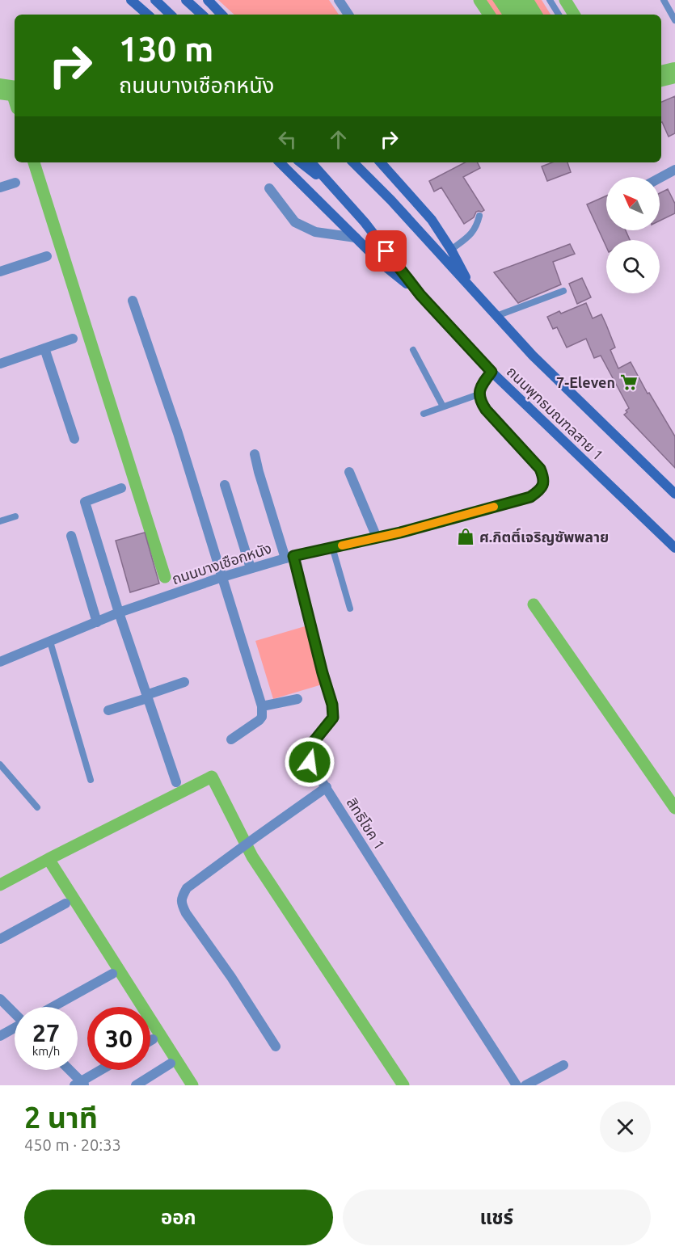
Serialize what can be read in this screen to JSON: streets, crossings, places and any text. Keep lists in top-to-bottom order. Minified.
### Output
{"streets":{"main road":["ถนนพุทธมณฑลสาย 1"],"street":["ถนนบางเชือกหนัง","สิทธิโชค 1"]},"crossings":[["ถนนบางเชือกหนัง","สิทธิโชค 1"]],"places":{"supermarket":["7-Eleven"],"shop":["ศ.กิตติ์เจริญซัพพลาย"]},"north":"top left","page":{"turn":["130 m","ถนนบางเชือกหนัง"],"speed":"27 km/h","limit":"30","heading":["2 นาที","450 m · 20:33"],"buttons":["ออก","แชร์"]}}
